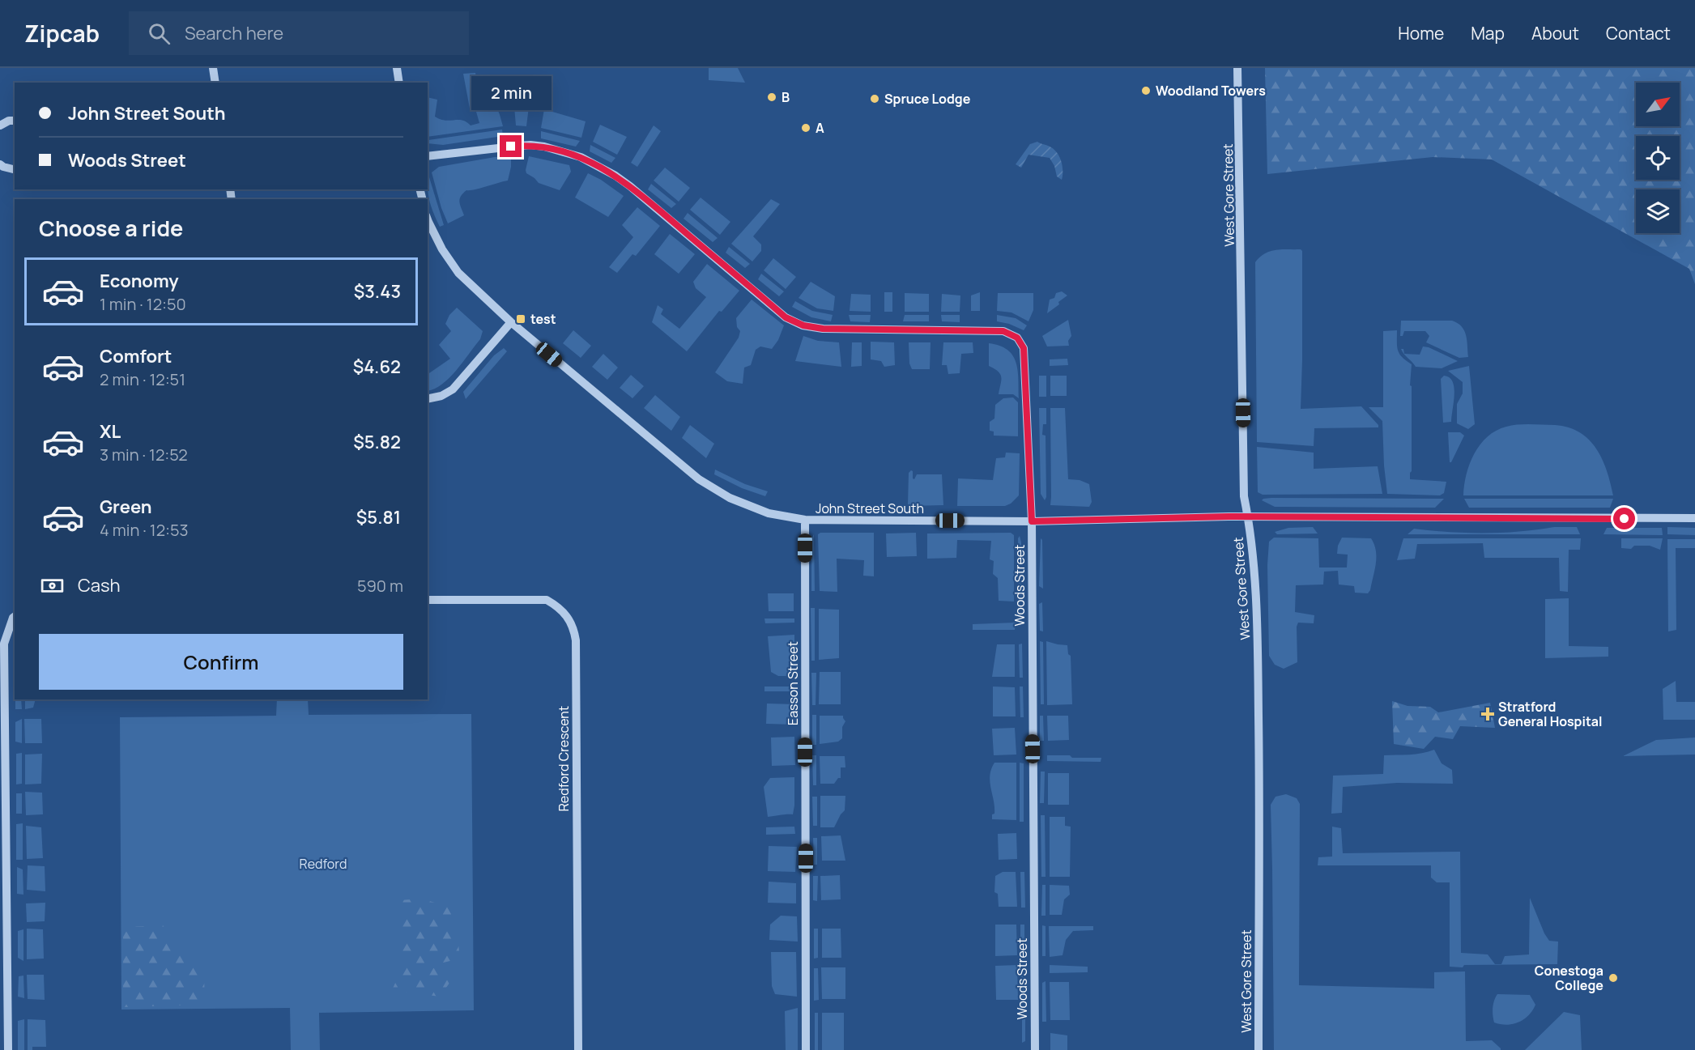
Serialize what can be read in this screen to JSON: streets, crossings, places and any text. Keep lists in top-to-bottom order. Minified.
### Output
{"streets":{"street":["West Gore Street","John Street South","Woods Street","Easson Street","Redford Crescent"]},"crossings":[["West Gore Street","John Street South"],["John Street South","Woods Street"],["John Street South","Easson Street"]],"parks":["Redford"],"places":{"other":["Woodland Towers","B","Spruce Lodge","A","Conestoga College"],"transit":["test"],"health":["Stratford General Hospital"]},"north":"top right","page":{"header":"Zipcab","search":"Search here","nav":["Home","Map","About","Contact"],"bubble":"2 min","banner":["John Street South","Woods Street"],"heading":"Choose a ride","list":[{"name":"Economy","note":"1 min · 12:50","value":"$3.43"},{"name":"Comfort","note":"2 min · 12:51","value":"$4.62"},{"name":"XL","note":"3 min · 12:52","value":"$5.82"},{"name":"Green","note":"4 min · 12:53","value":"$5.81"}],"pay":["Cash","590 m"],"buttons":"Confirm"}}
